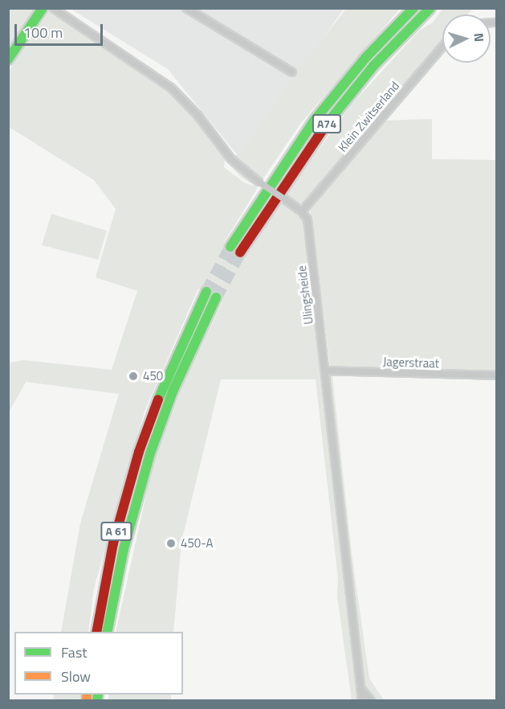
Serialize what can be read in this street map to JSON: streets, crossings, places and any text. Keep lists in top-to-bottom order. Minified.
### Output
{"streets":{"main road":["A74","A 61"],"street":["Klein Zwitserland","Ulingsheide","Jagerstraat"]},"crossings":[["Klein Zwitserland","Ulingsheide"],["Ulingsheide","Jagerstraat"]],"places":["450","450-A"],"legend":["Fast","Slow"],"scale_bar":"100 m","north":"right"}
